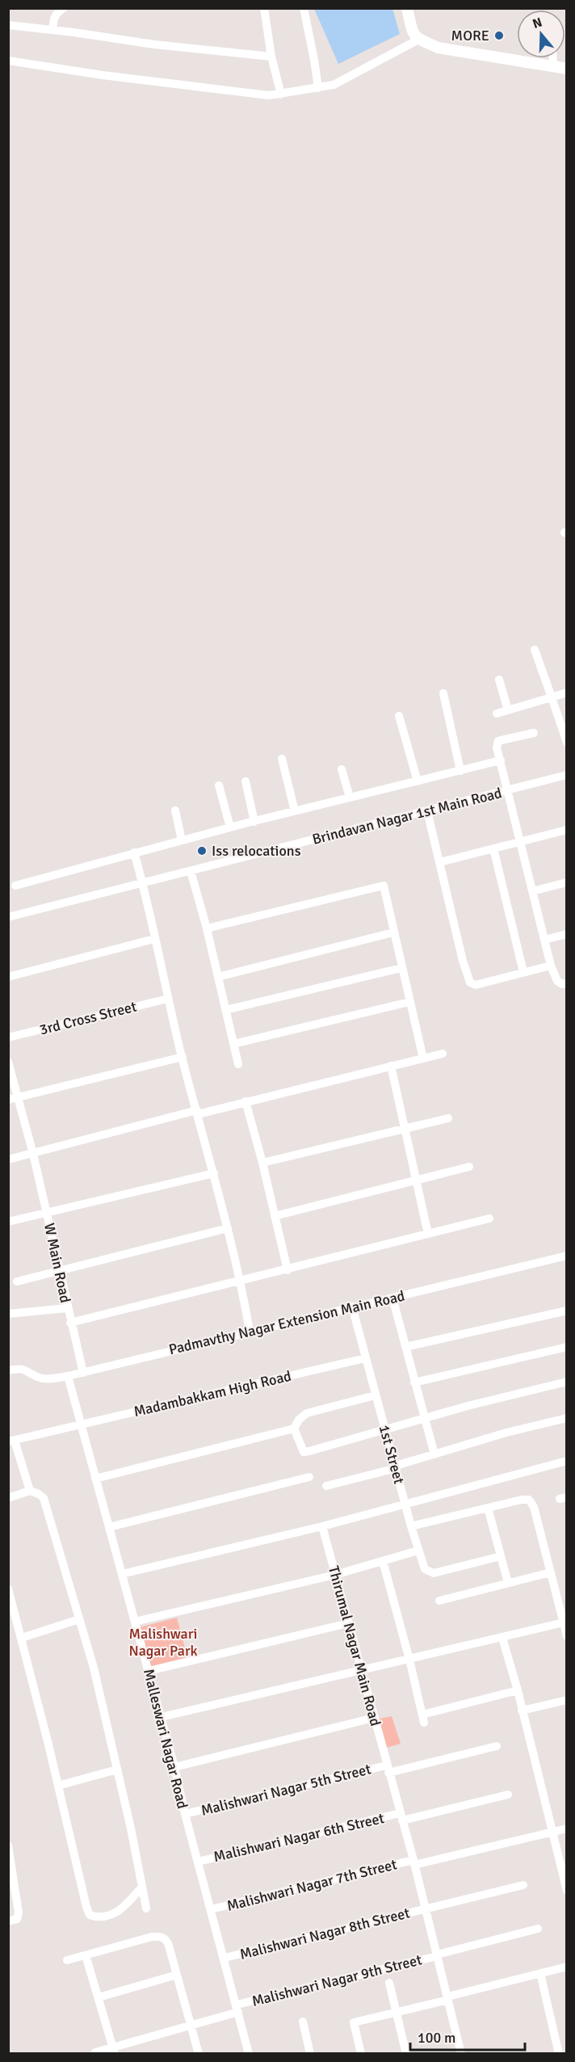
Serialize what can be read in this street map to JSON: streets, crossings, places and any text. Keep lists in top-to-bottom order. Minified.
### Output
{"streets":{"street":["Brindavan Nagar 1st Main Road","3rd Cross Street","W Main Road","Padmavthy Nagar Extension Main Road","Madambakkam High Road","1st Street","Thirumal Nagar Main Road","Malleswari Nagar Road","Malishwari Nagar 5th Street","Malishwari Nagar 6th Street","Malishwari Nagar 7th Street","Malishwari Nagar 8th Street","Malishwari Nagar 9th Street"]},"crossings":[["W Main Road","Padmavthy Nagar Extension Main Road"],["Padmavthy Nagar Extension Main Road","Malleswari Nagar Road"],["Madambakkam High Road","1st Street"],["Madambakkam High Road","Malleswari Nagar Road"],["Thirumal Nagar Main Road","Malishwari Nagar 5th Street"],["Thirumal Nagar Main Road","Malishwari Nagar 6th Street"],["Thirumal Nagar Main Road","Malishwari Nagar 7th Street"],["Thirumal Nagar Main Road","Malishwari Nagar 8th Street"],["Thirumal Nagar Main Road","Malishwari Nagar 9th Street"],["Malleswari Nagar Road","Malishwari Nagar 5th Street"],["Malleswari Nagar Road","Malishwari Nagar 6th Street"],["Malleswari Nagar Road","Malishwari Nagar 7th Street"],["Malleswari Nagar Road","Malishwari Nagar 8th Street"],["Malleswari Nagar Road","Malishwari Nagar 9th Street"]],"parks":["Malishwari Nagar Park"],"places":["MORE","Iss relocations"],"scale_bar":"100 m","north":"top"}
